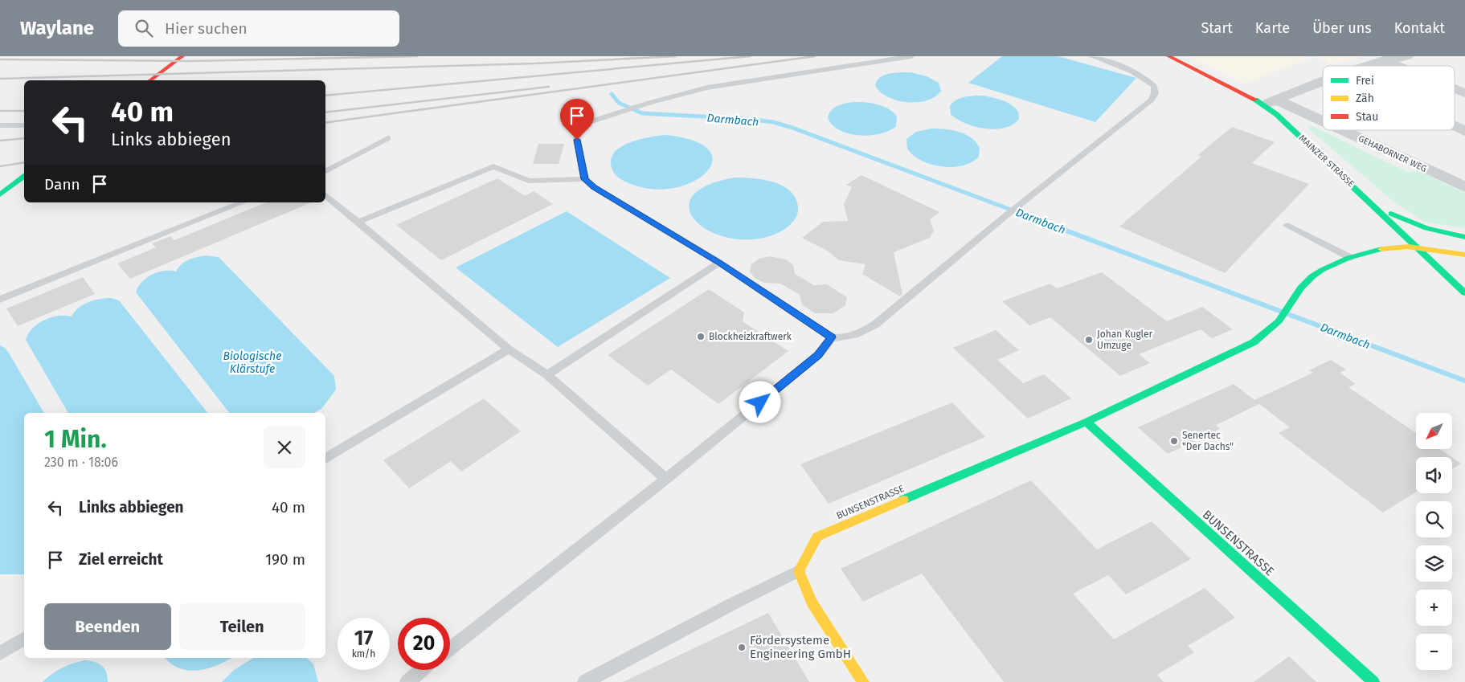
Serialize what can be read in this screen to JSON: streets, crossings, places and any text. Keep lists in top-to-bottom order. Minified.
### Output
{"streets":{"street":["GEHABORNER WEG","MAINZER STRASSE","BUNSENSTRASSE"]},"crossings":[["GEHABORNER WEG","MAINZER STRASSE"],["MAINZER STRASSE","BUNSENSTRASSE"]],"water":["Darmbach","Biologische Klärstufe"],"places":["Blockheizkraftwerk","Johan Kugler Umzuge","Senertec \"Der Dachs\"","Fördersysteme Engineering GmbH"],"legend":["Frei","Zäh","Stau"],"north":"bottom left","page":{"header":"Waylane","search":"Hier suchen","nav":["Start","Karte","Über uns","Kontakt"],"turn":["40 m","Links abbiegen"],"then":"Dann","map_buttons":["+","−"],"heading":["1 Min.","230 m · 18:06"],"list":[{"name":"Links abbiegen","value":"40 m"},{"name":"Ziel erreicht","value":"190 m"}],"buttons":["Beenden","Teilen"],"speed":"17 km/h","limit":"20"}}
